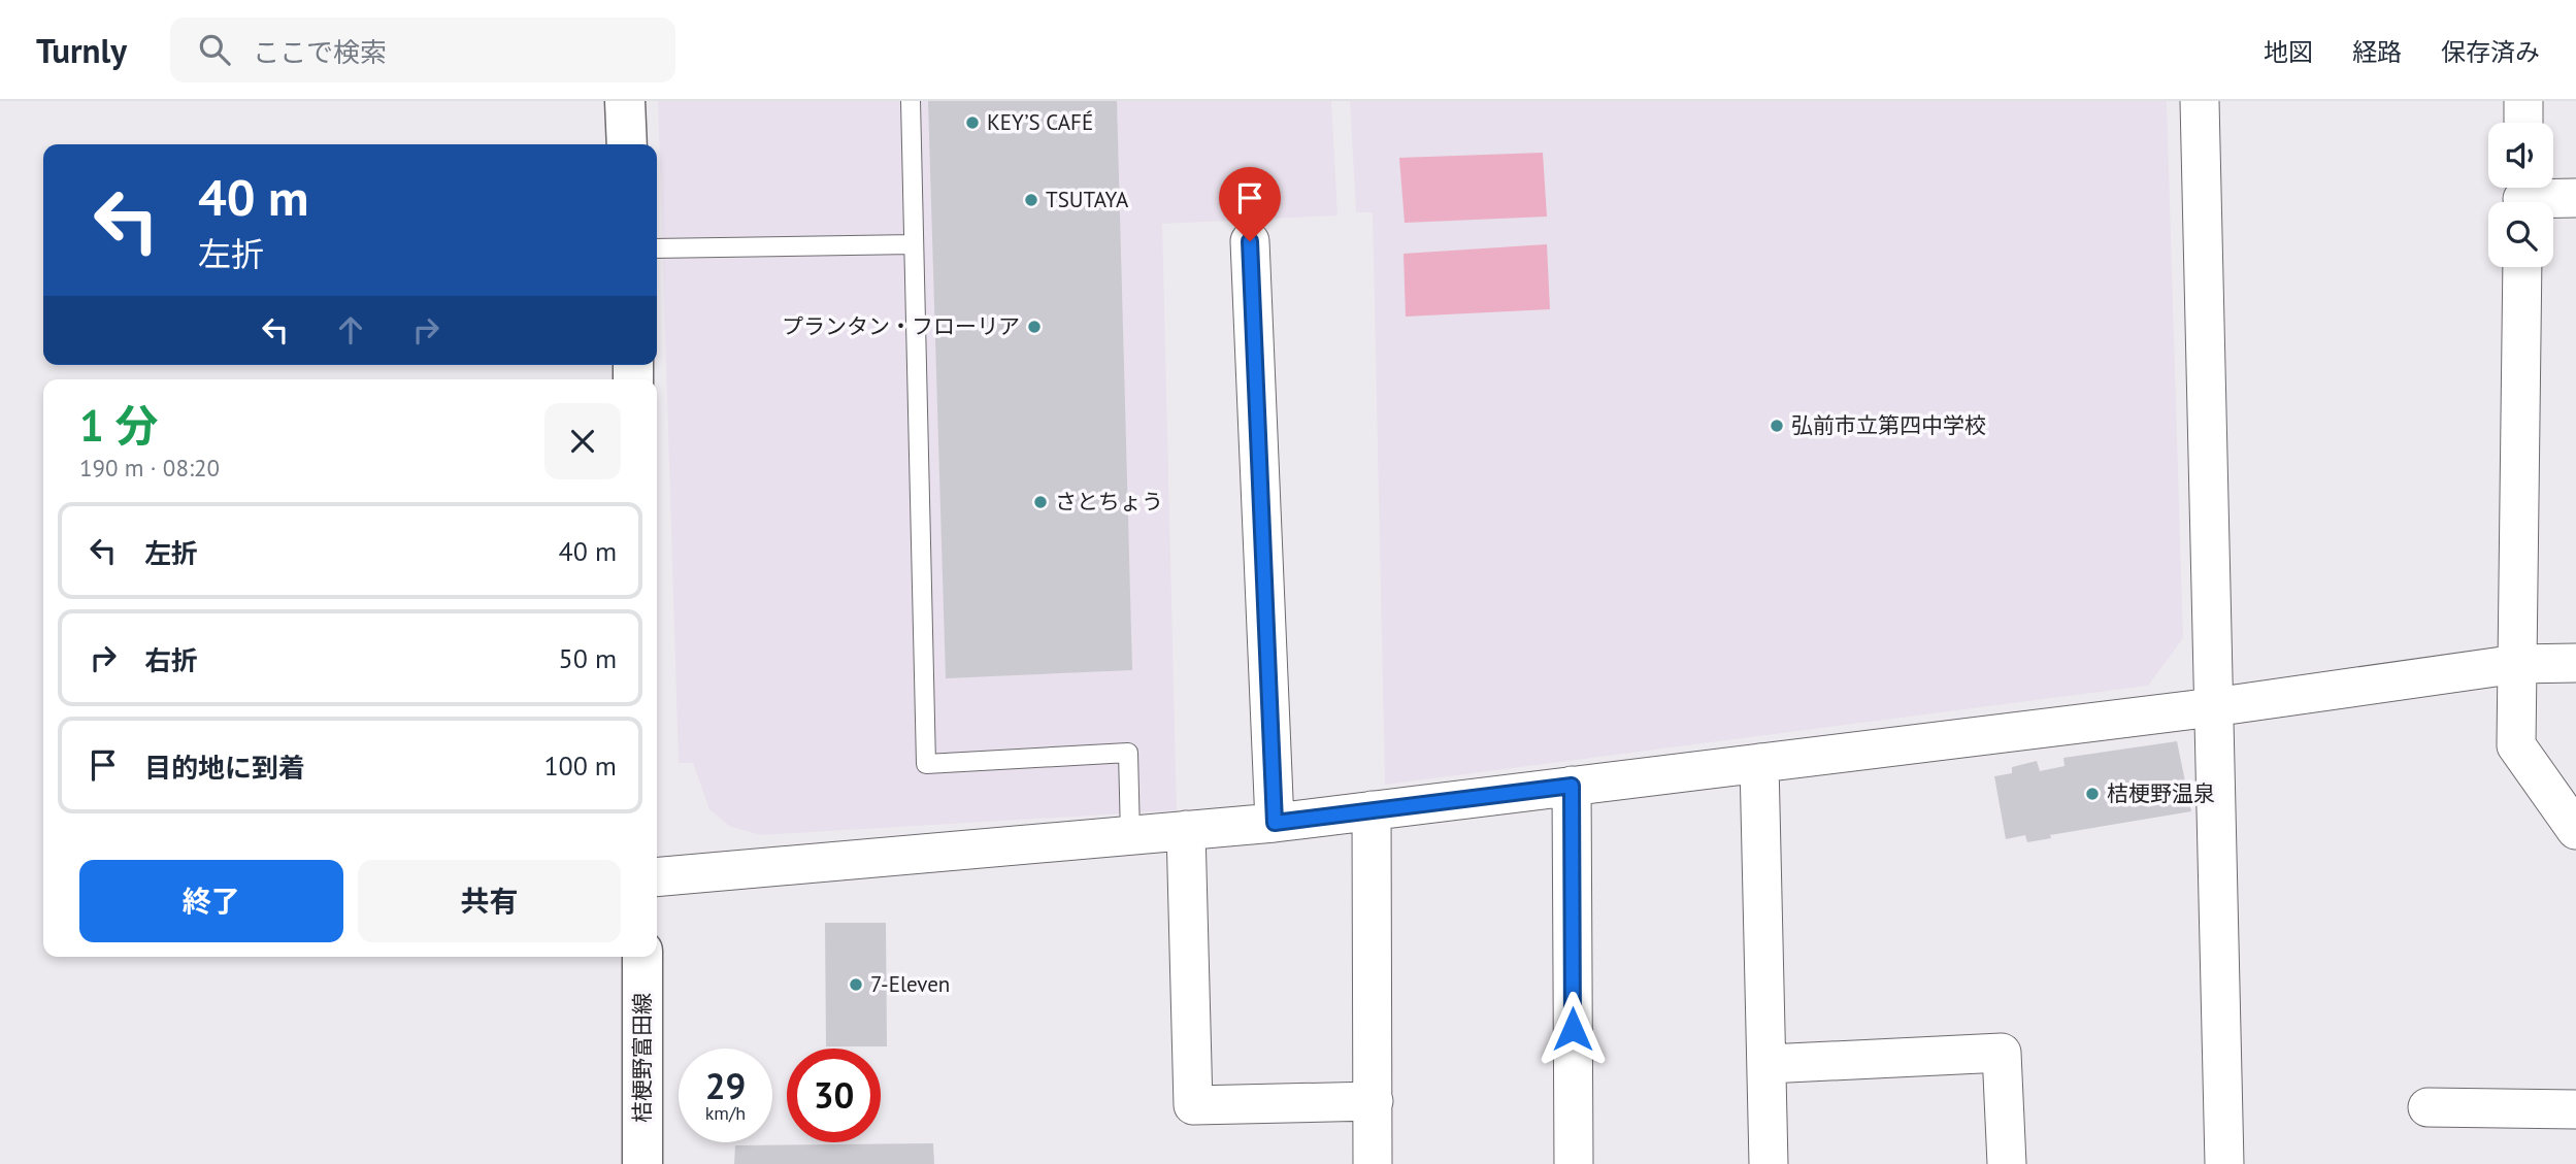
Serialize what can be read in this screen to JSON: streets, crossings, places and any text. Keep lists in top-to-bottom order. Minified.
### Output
{"streets":{"main road":["桔梗野富田線"]},"places":["KEY’S CAFÉ","TSUTAYA","プランタン・フローリア","弘前市立第四中学校","さとちょう","桔梗野温泉","7-Eleven"],"page":{"header":"Turnly","search":"ここで検索","nav":["地図","経路","保存済み"],"turn":["40 m","左折"],"heading":["1 分","190 m · 08:20"],"list":[{"name":"左折","value":"40 m"},{"name":"右折","value":"50 m"},{"name":"目的地に到着","value":"100 m"}],"buttons":["終了","共有"],"speed":"29 km/h","limit":"30"}}
